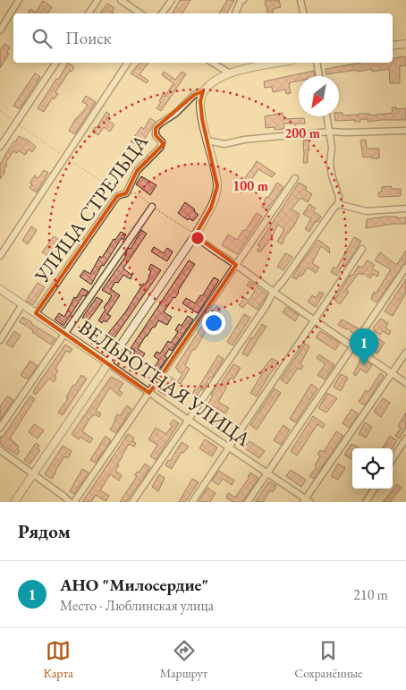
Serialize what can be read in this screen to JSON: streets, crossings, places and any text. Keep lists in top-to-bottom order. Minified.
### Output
{"streets":{"street":["УЛИЦА СТРЕЛЬЦА","ВЕЛЬБОТНАЯ УЛИЦА"]},"crossings":[["УЛИЦА СТРЕЛЬЦА","ВЕЛЬБОТНАЯ УЛИЦА"]],"north":"bottom left","page":{"search":"Поиск","pins":"1","heading":"Рядом","list":[{"mark":"1","name":"АНО \"Милосердие\"","note":"Место · Люблинская улица","value":"210 m"}],"nav":["Карта","Маршрут","Сохранённые"]},"rings":["200 m","100 m"]}
